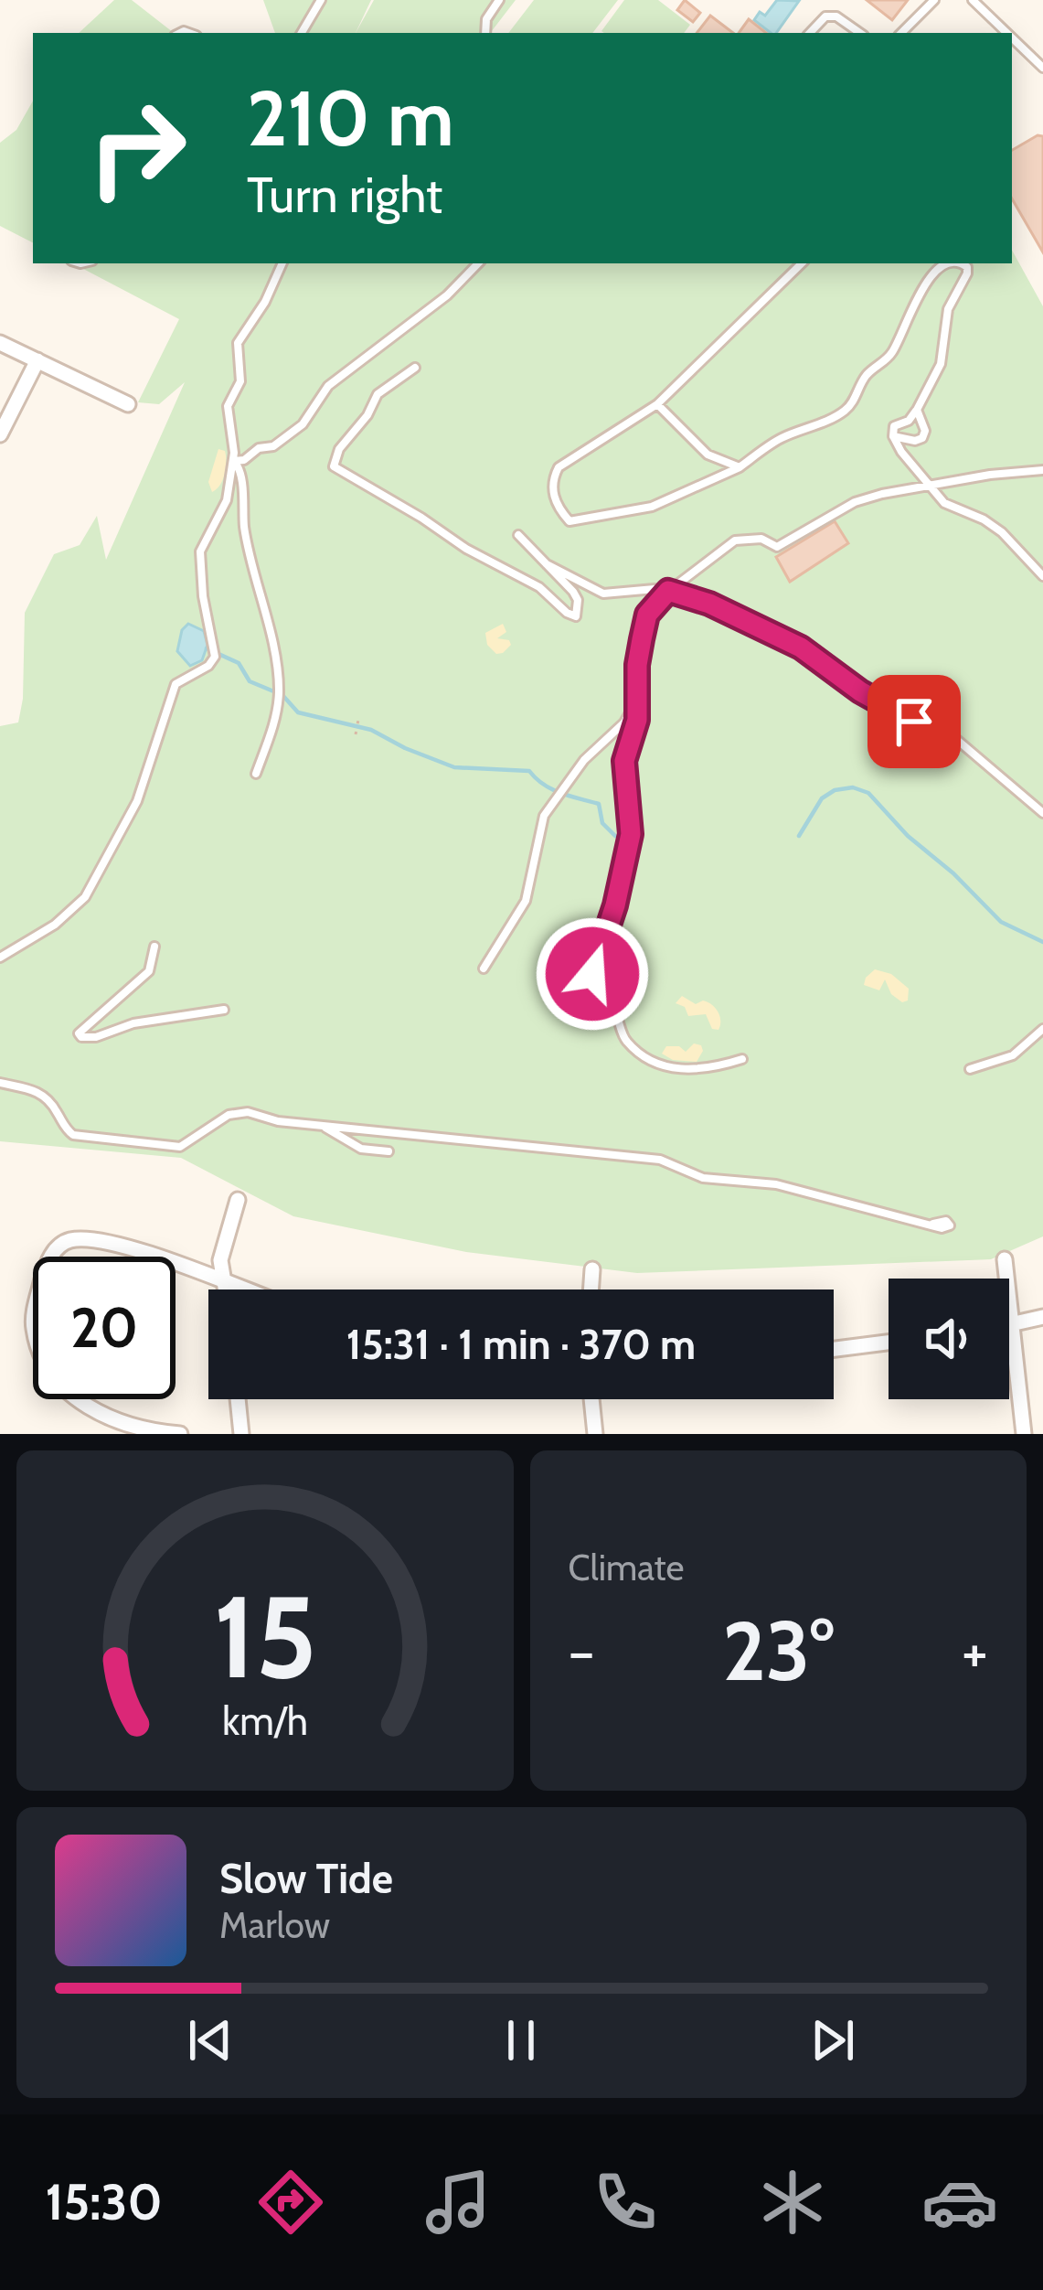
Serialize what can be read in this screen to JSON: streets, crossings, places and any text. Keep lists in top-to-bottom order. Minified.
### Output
{"page":{"turn":["210 m","Turn right"],"limit":"20","trip":"15:31 · 1 min · 370 m","tile":"Climate","heat":["−","23°","+"],"song":["Slow Tide","Marlow"],"tabs":"15:30","gauge":["15","km/h"]}}
